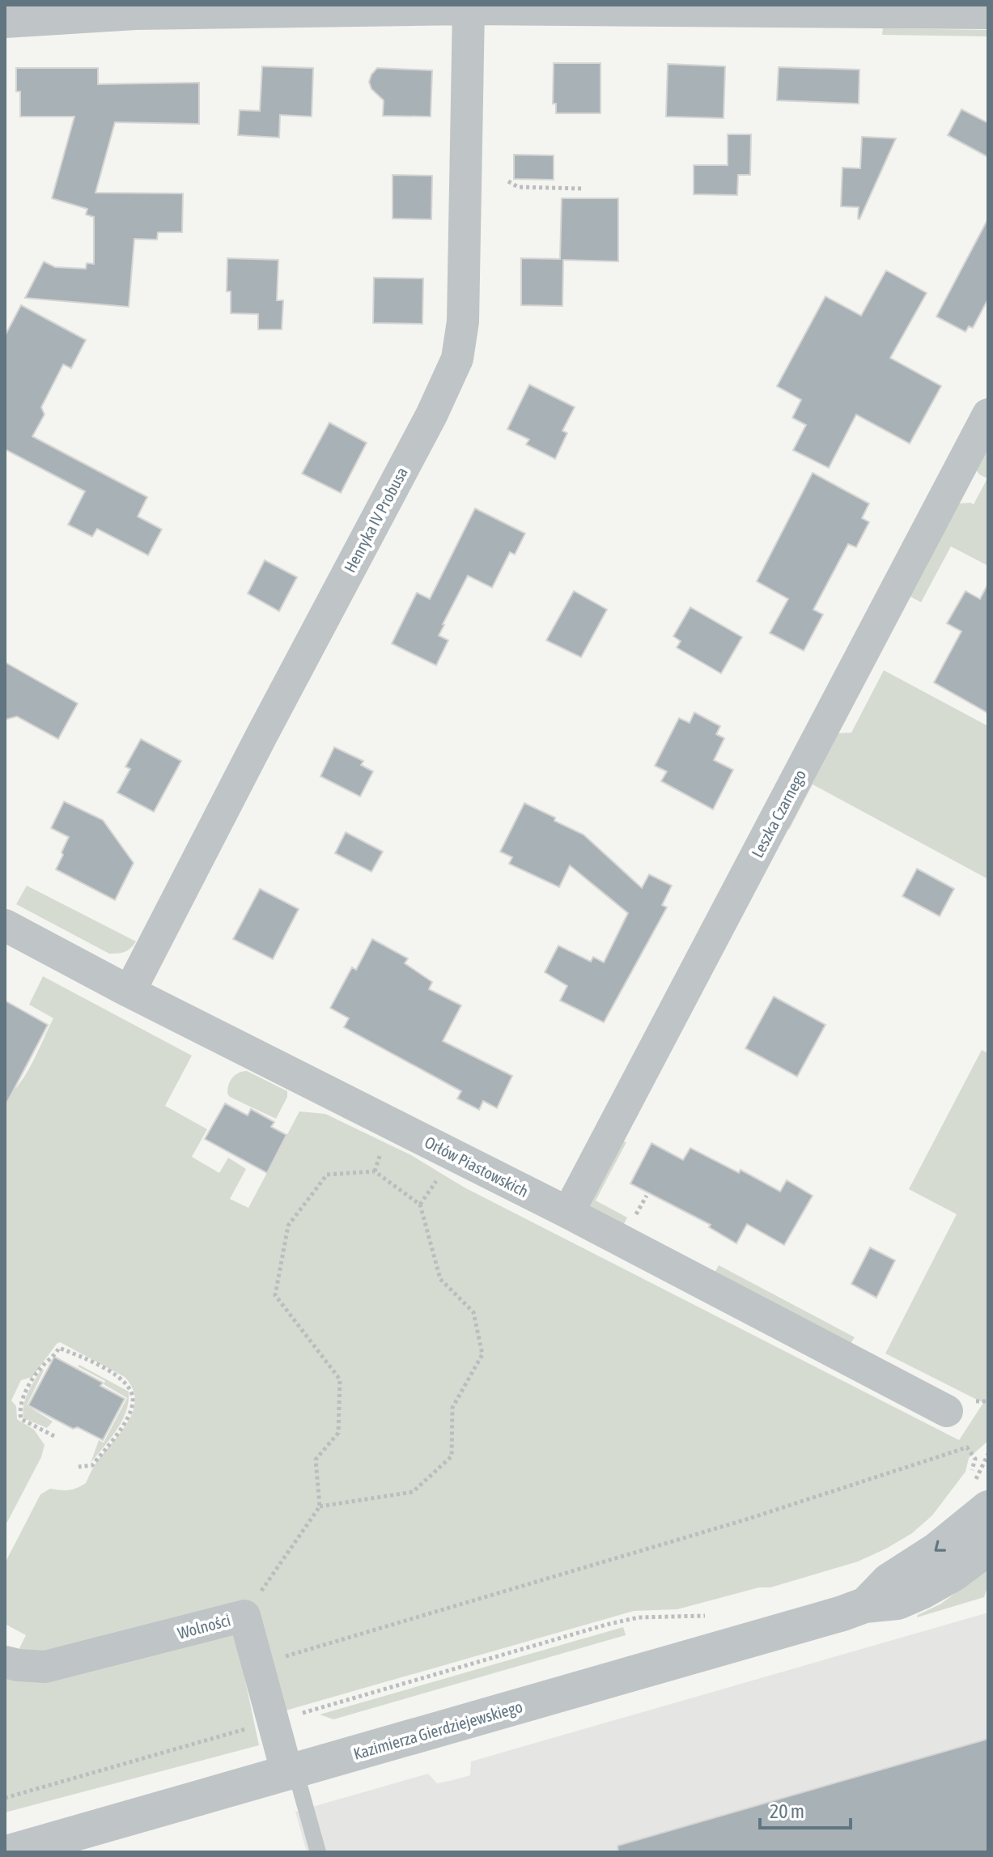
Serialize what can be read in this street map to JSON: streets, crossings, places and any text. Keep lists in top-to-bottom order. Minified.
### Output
{"streets":{"street":["Henryka IV Probusa","Leszka Czarnego","Orłów Piastowskich","Wolności","Kazimierza Gierdziejewskiego"]},"crossings":[["Henryka IV Probusa","Orłów Piastowskich"],["Leszka Czarnego","Orłów Piastowskich"],["Wolności","Kazimierza Gierdziejewskiego"]],"scale_bar":"20 m"}
